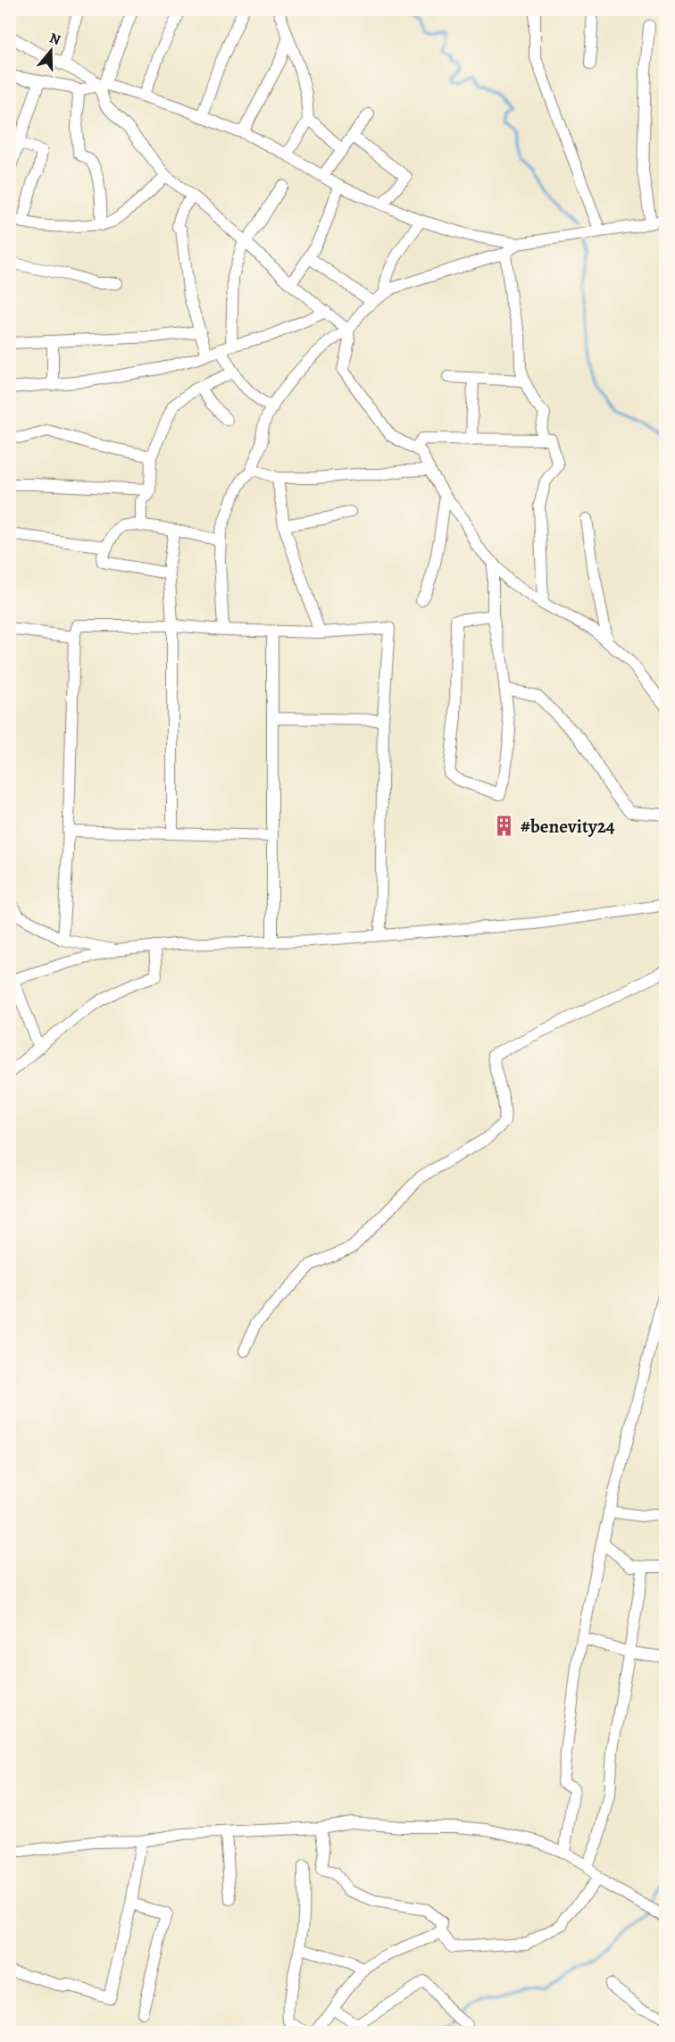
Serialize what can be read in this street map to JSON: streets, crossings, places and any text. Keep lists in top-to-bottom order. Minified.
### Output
{"places":{"building":["#benevity24"]},"north":"top"}
